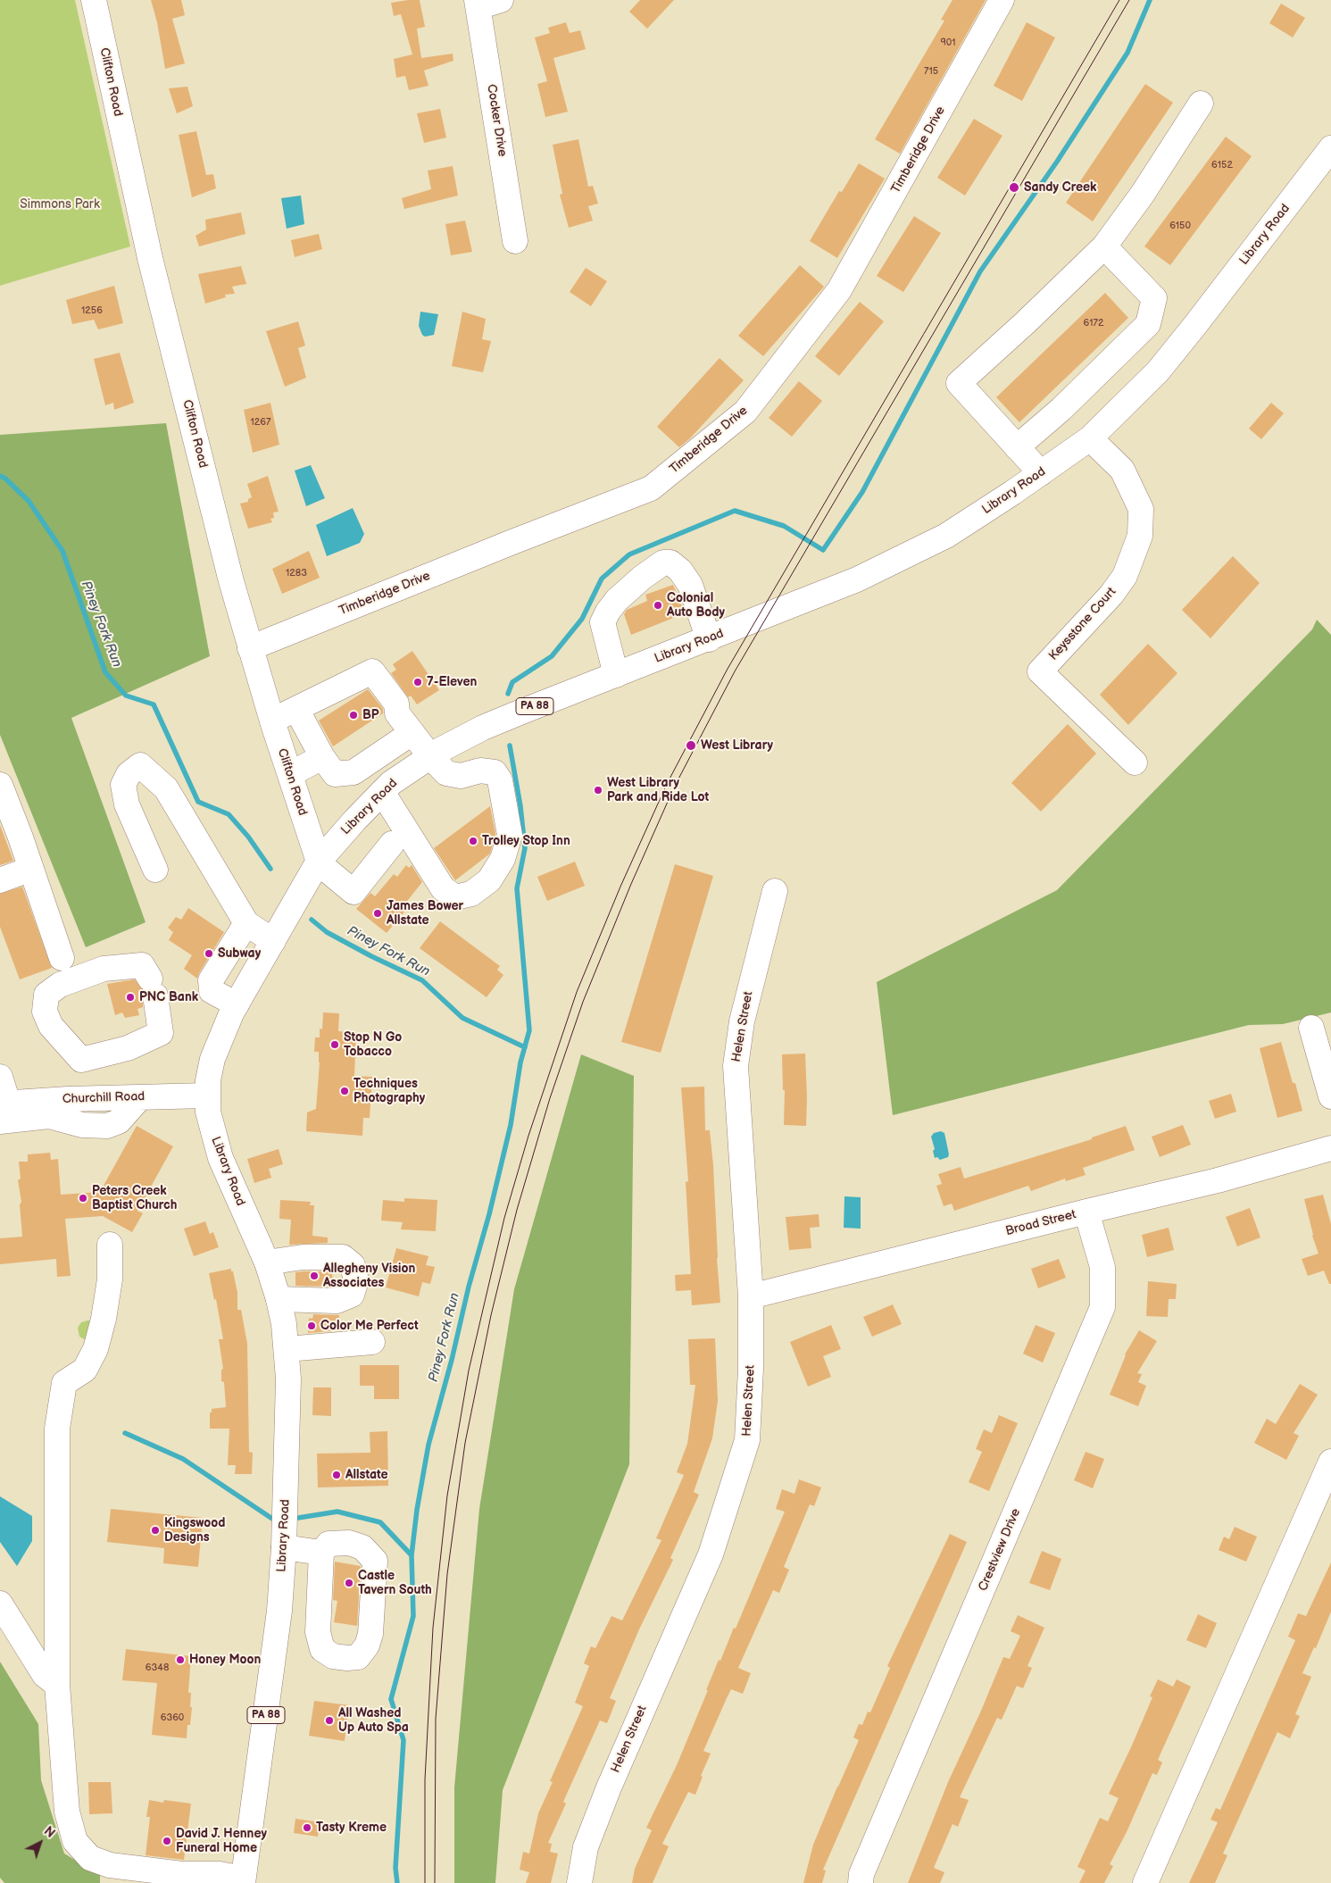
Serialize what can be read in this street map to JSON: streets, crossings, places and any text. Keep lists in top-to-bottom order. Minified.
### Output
{"streets":{"street":["Clifton Road","Cocker Drive","Timberidge Drive","Library Road","Keysstone Court","PA 88","Helen Street","Churchill Road","Broad Street","Crestview Drive"]},"crossings":[["Clifton Road","Timberidge Drive"],["Clifton Road","Library Road"],["Library Road","Keysstone Court"],["Library Road","Churchill Road"],["Helen Street","Broad Street"],["Broad Street","Crestview Drive"]],"water":["Piney Fork Run"],"parks":["Simmons Park"],"places":["Sandy Creek","Colonial Auto Body","7-Eleven","BP","West Library","West Library Park and Ride Lot","Trolley Stop Inn","James Bower Allstate","Subway","PNC Bank","Stop N Go Tobacco","Techniques Photography","Peters Creek Baptist Church","Allegheny Vision Associates","Color Me Perfect","Allstate","Kingswood Designs","Castle Tavern South","Honey Moon","All Washed Up Auto Spa","Tasty Kreme","David J. Henney Funeral Home"],"house_numbers":["901","715","6152","6150","1256","6172","1267","1283","6348","6360"],"north":"top right"}
